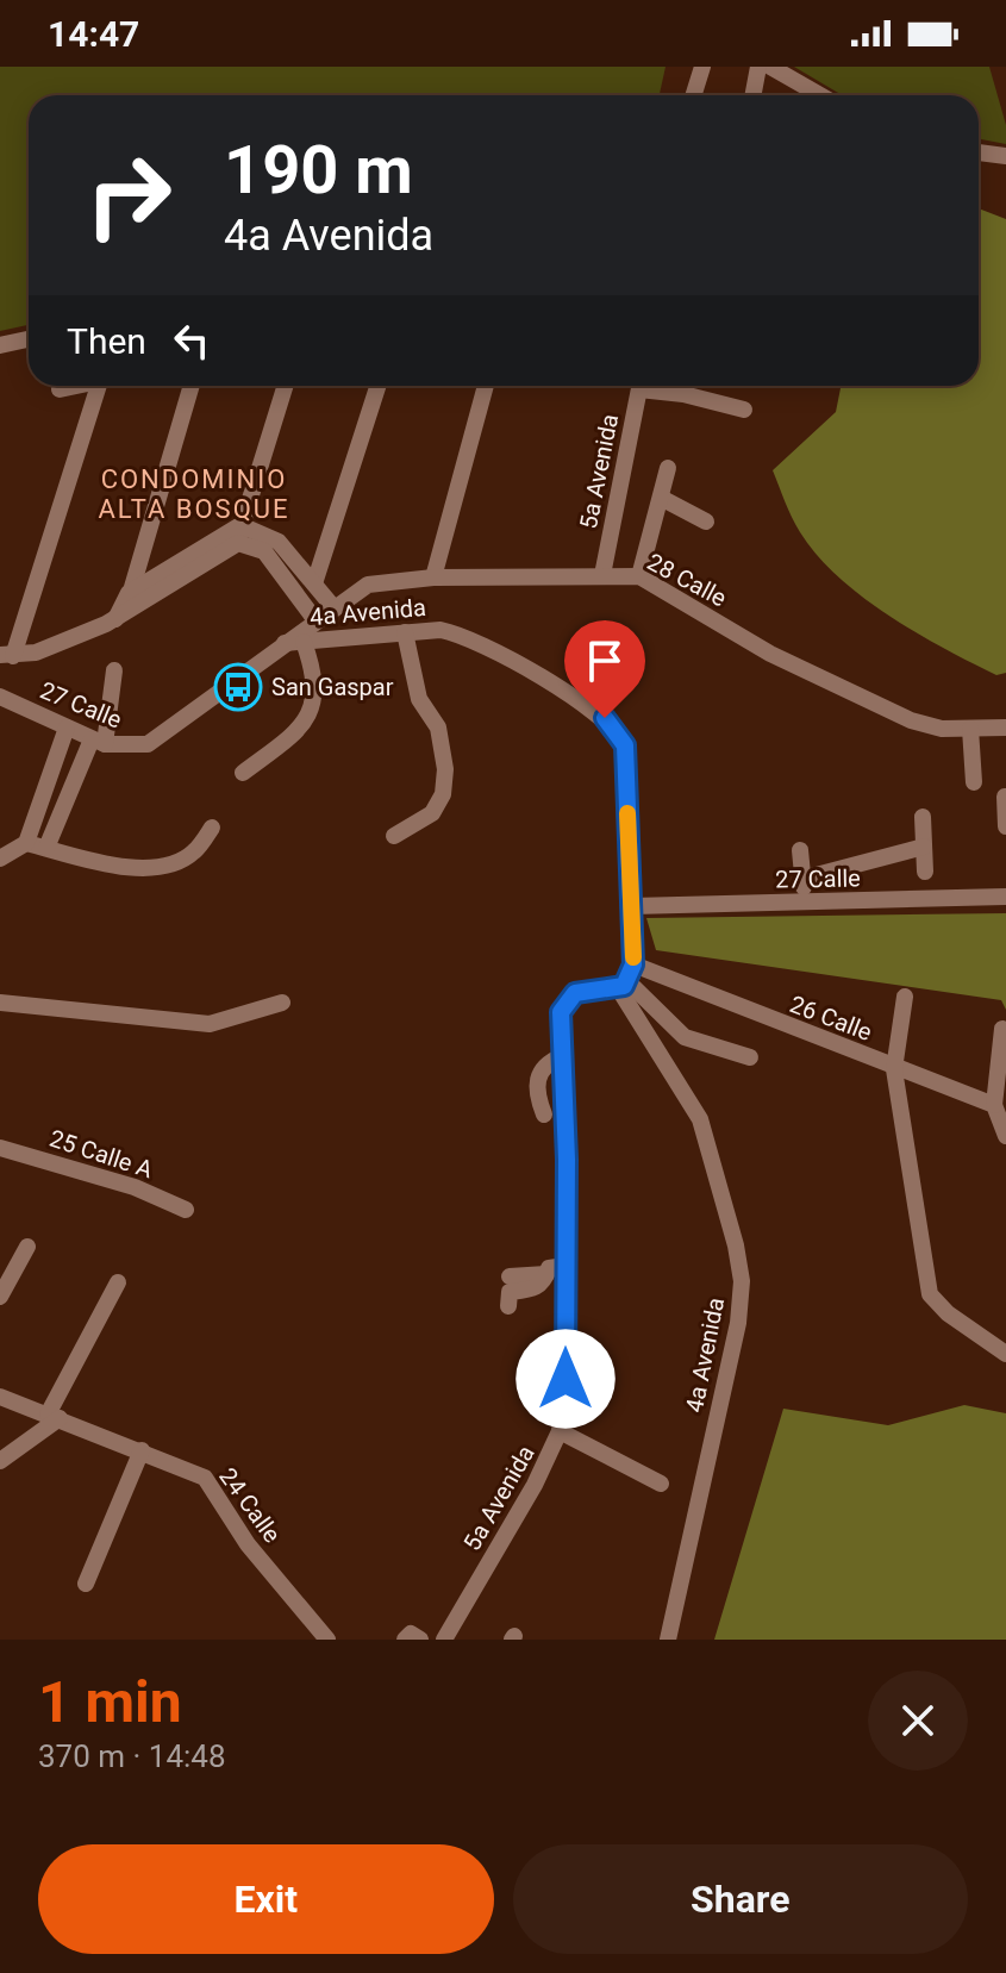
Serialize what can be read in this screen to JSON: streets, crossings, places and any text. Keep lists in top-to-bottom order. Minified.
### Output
{"streets":{"street":["5a Avenida","28 Calle","4a Avenida","27 Calle","26 Calle","25 Calle A","24 Calle"]},"crossings":[["5a Avenida","28 Calle"],["5a Avenida","4a Avenida"],["28 Calle","4a Avenida"],["28 Calle","27 Calle"],["4a Avenida","27 Calle"],["4a Avenida","26 Calle"]],"districts":["CONDOMINIO ALTA BOSQUE"],"places":{"bus stop":["San Gaspar"]},"page":{"status":"14:47","turn":["190 m","4a Avenida"],"then":"Then","heading":["1 min","370 m · 14:48"],"buttons":["Exit","Share"]}}
